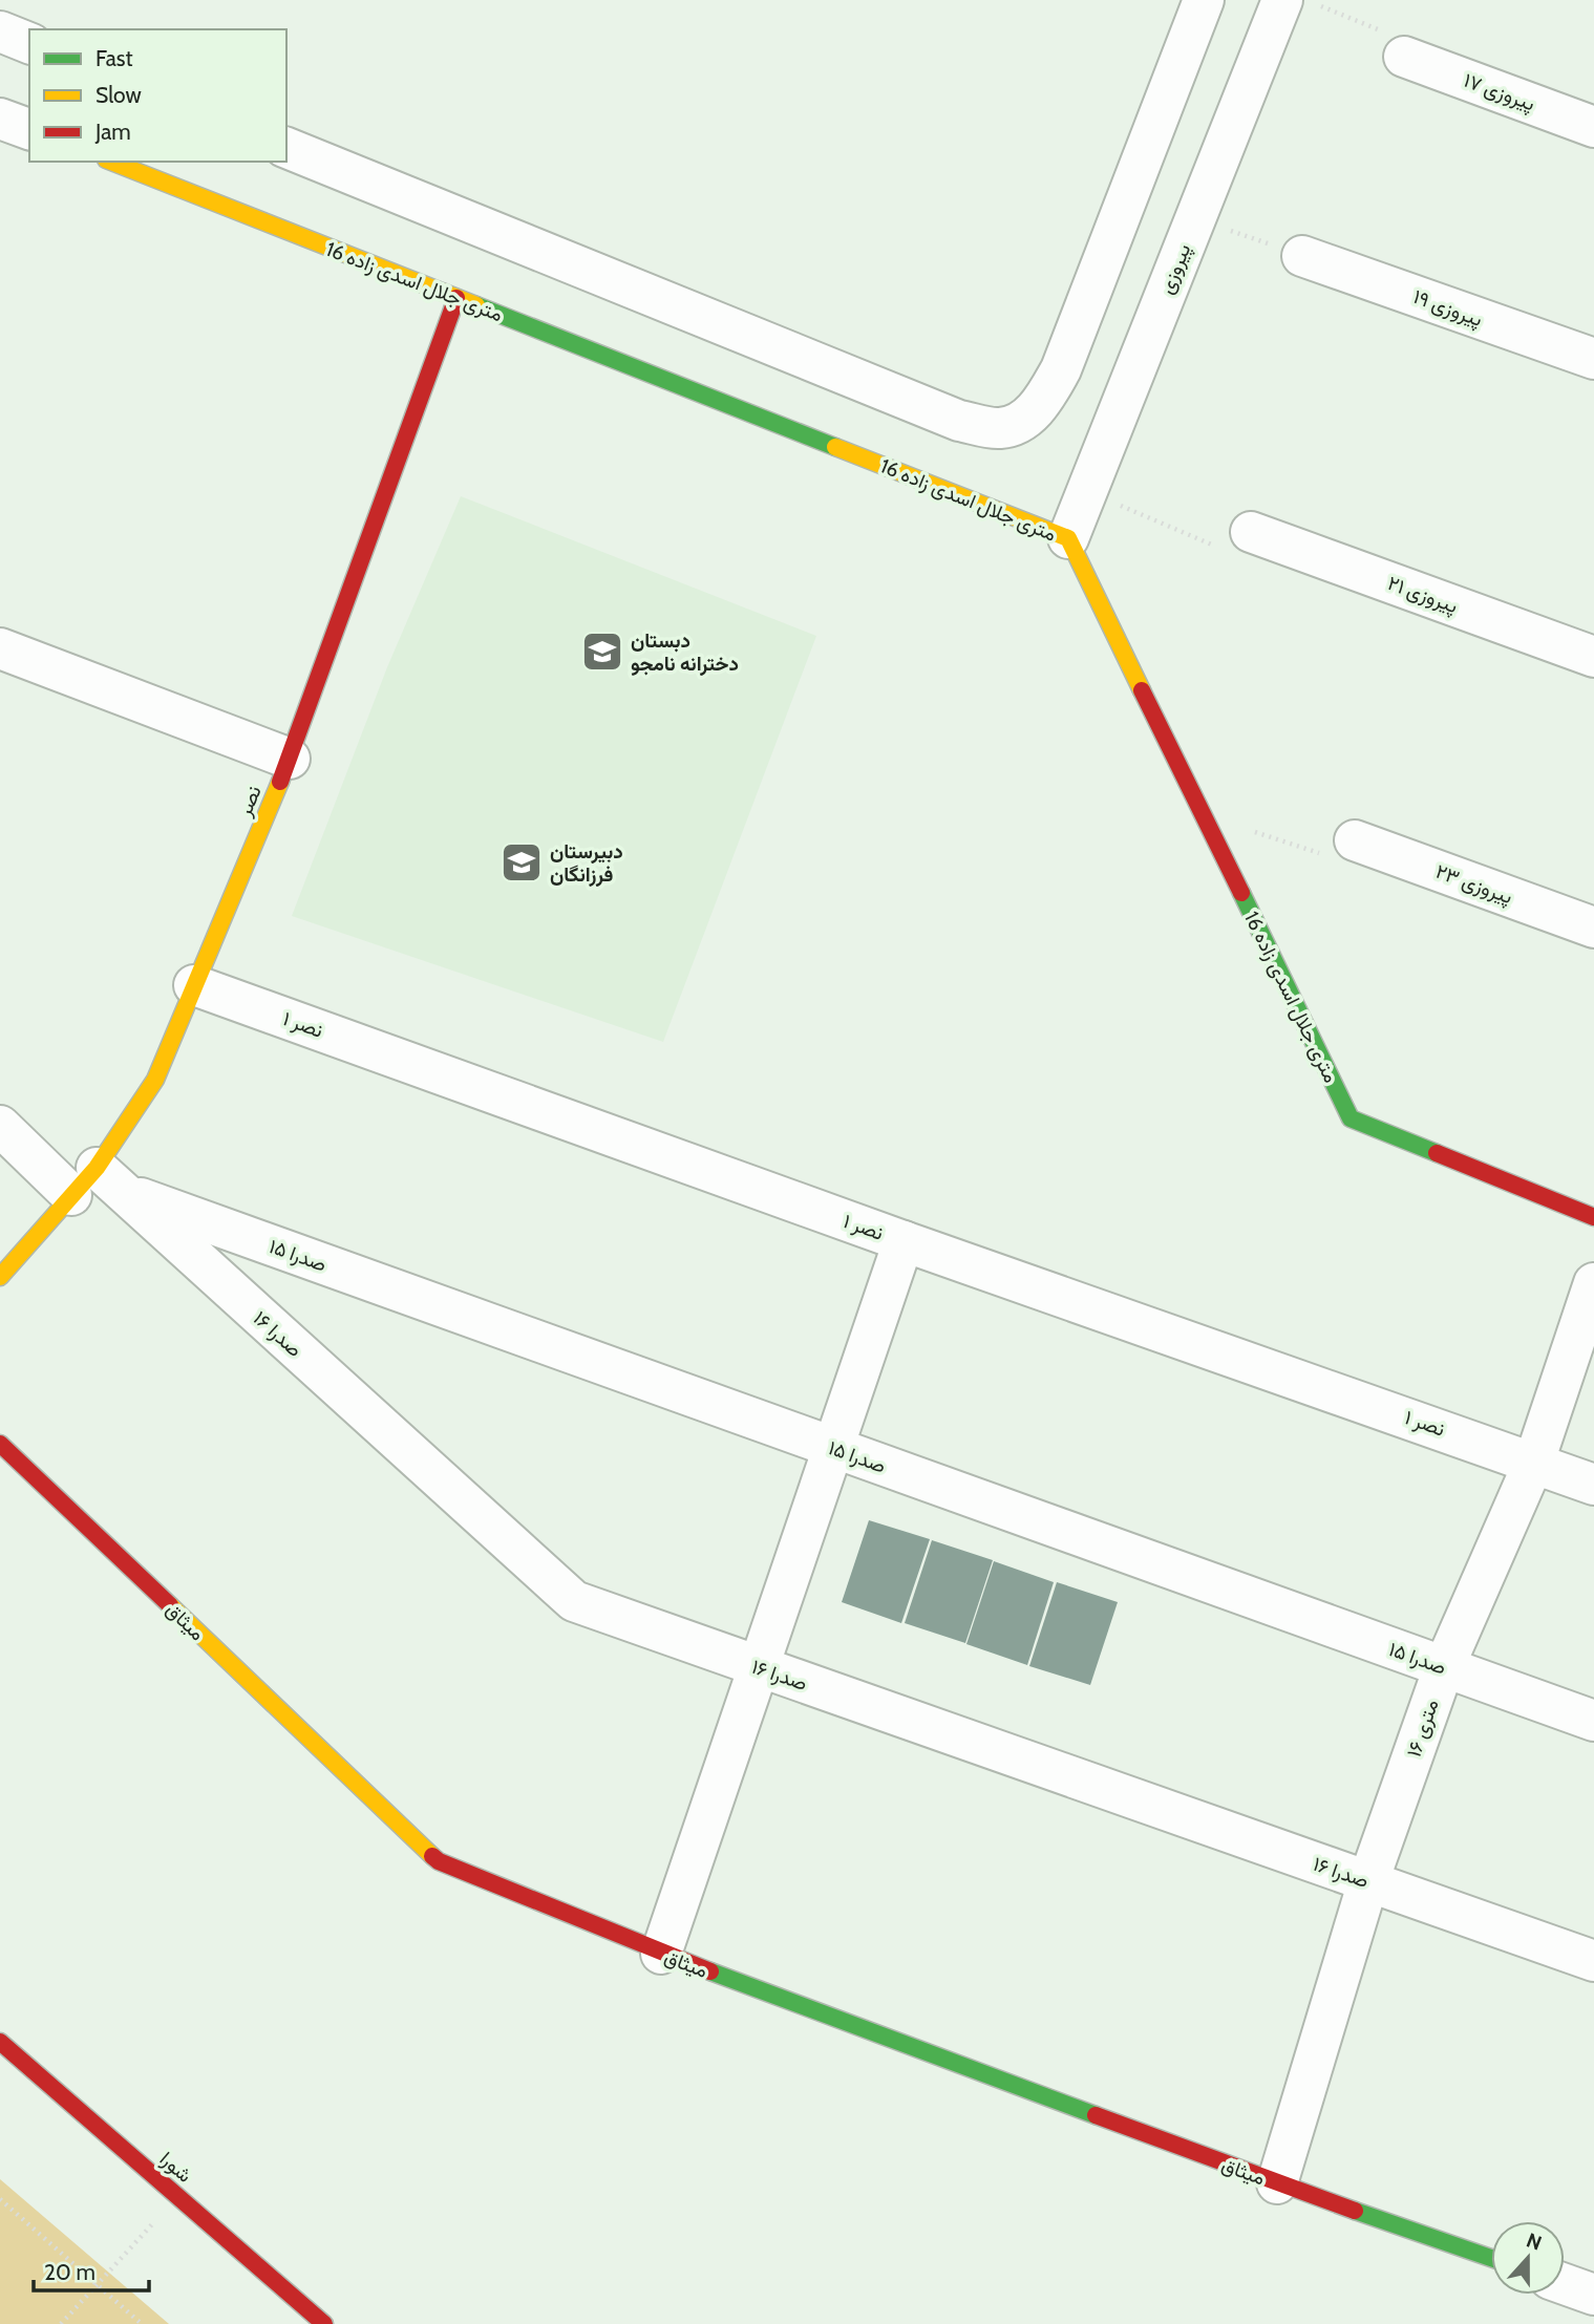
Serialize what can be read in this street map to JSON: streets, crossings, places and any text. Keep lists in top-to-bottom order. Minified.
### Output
{"streets":{"street":["پیروزی ۱۷","پیروزی","16 متری جلال اسدی زاده","پیروزی ۱۹","پیروزی ۲۱","نصر","پیروزی ۲۳","نصر ۱","صدرا ۱۵","صدرا ۱۶","میثاق","۱۶ متری","شورا"]},"crossings":[["پیروزی","16 متری جلال اسدی زاده"],["16 متری جلال اسدی زاده","نصر"],["نصر","نصر ۱"],["نصر","صدرا ۱۵"],["نصر","صدرا ۱۶"],["نصر ۱","۱۶ متری"],["صدرا ۱۵","صدرا ۱۶"],["صدرا ۱۵","۱۶ متری"],["صدرا ۱۶","۱۶ متری"],["میثاق","۱۶ متری"]],"places":{"school or university":["دبستان دخترانه نامجو","دبیرستان فرزانگان"]},"legend":["Fast","Slow","Jam"],"scale_bar":"20 m","north":"top"}
